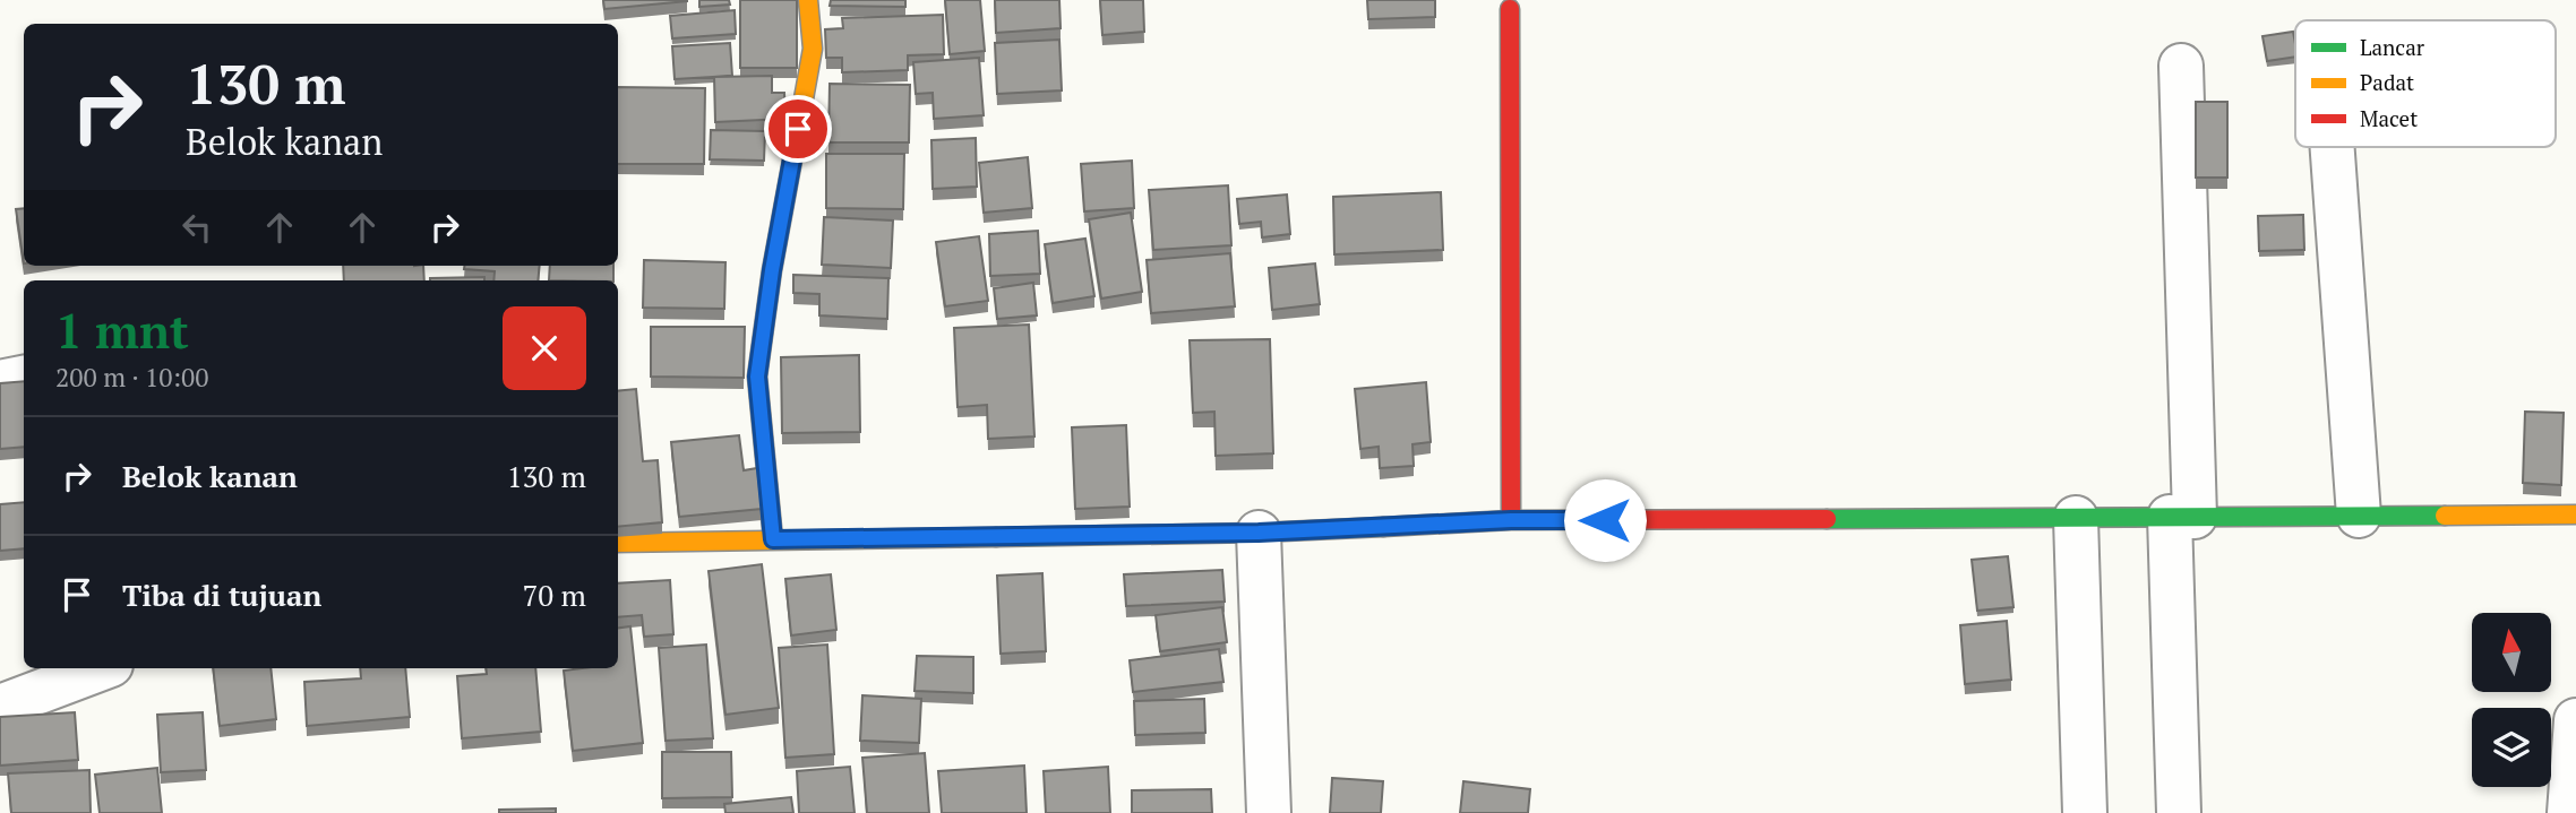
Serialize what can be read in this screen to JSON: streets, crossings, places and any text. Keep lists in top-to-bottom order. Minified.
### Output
{"legend":["Lancar","Padat","Macet"],"north":"top","page":{"turn":["130 m","Belok kanan"],"heading":["1 mnt","200 m · 10:00"],"list":[{"name":"Belok kanan","value":"130 m"},{"name":"Tiba di tujuan","value":"70 m"}]}}
